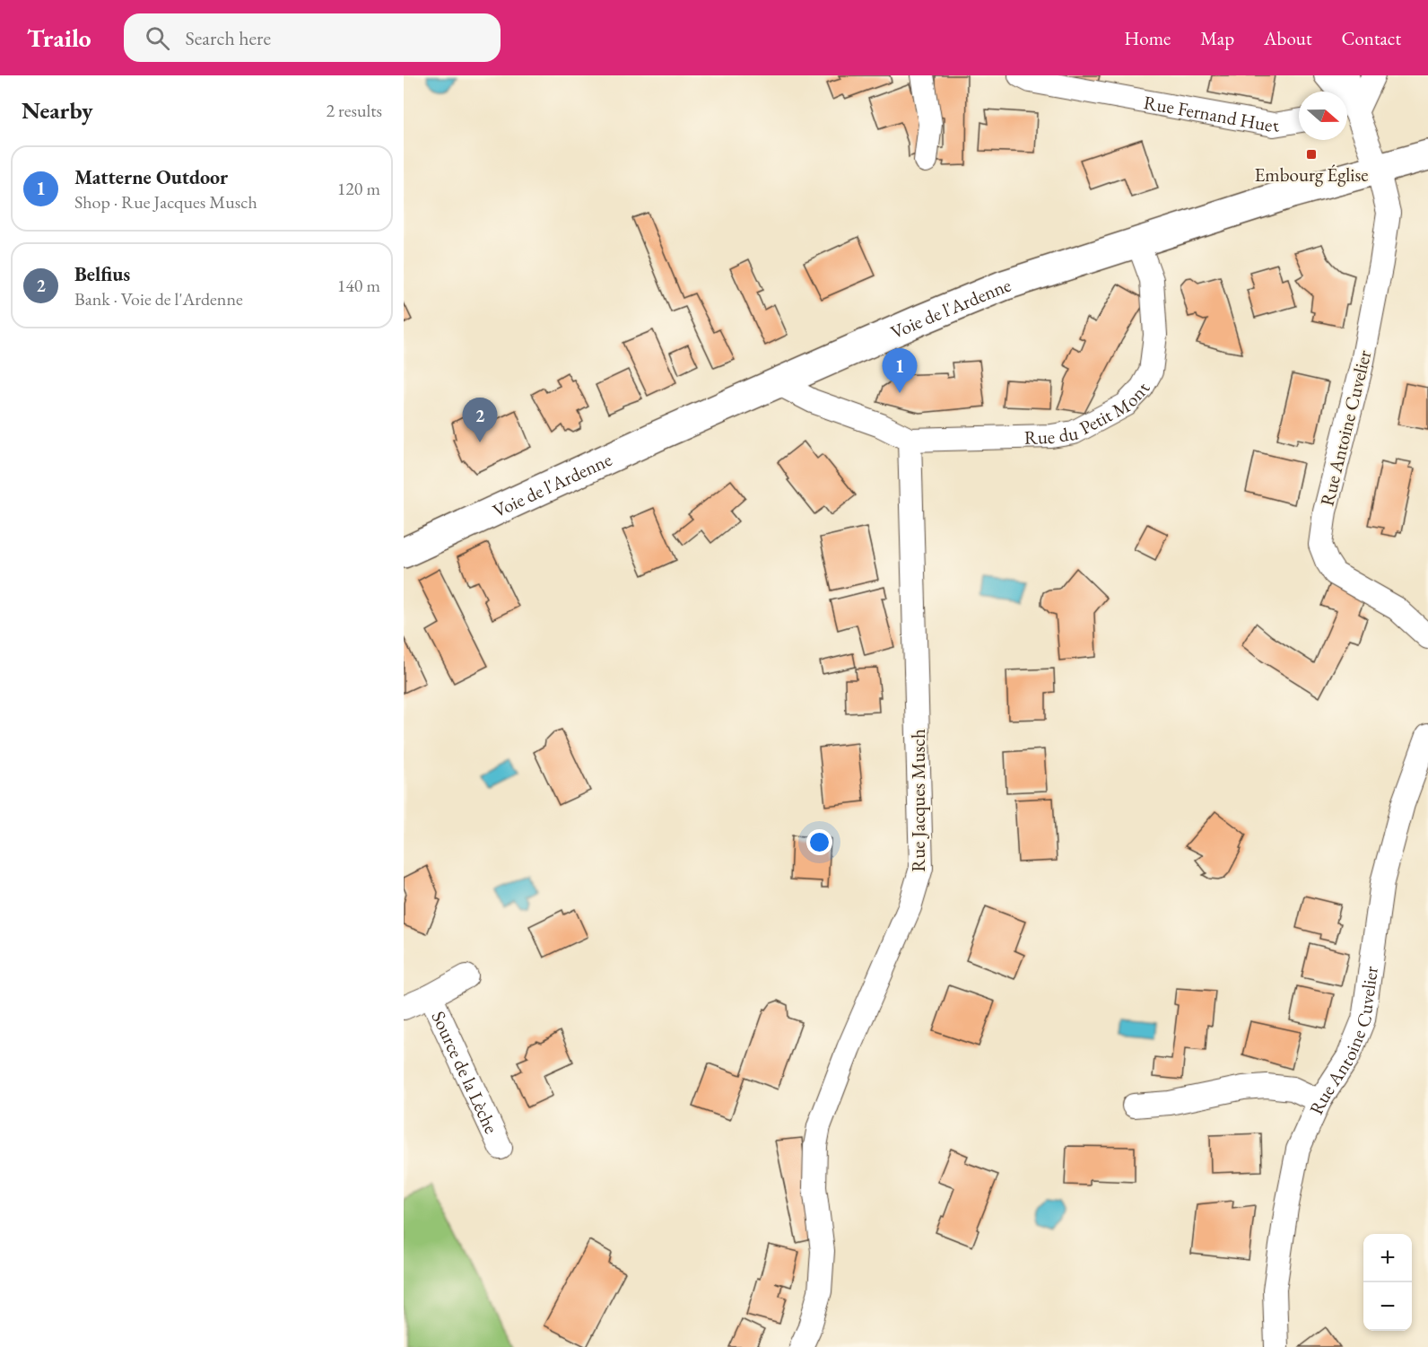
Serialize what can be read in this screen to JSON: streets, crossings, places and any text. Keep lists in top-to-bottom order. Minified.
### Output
{"streets":{"main road":["Voie de l'Ardenne"],"street":["Rue Fernand Huet","Rue du Petit Mont","Rue Antoine Cuvelier","Rue Jacques Musch","Source de la Lèche"]},"crossings":[["Voie de l'Ardenne","Rue du Petit Mont"],["Voie de l'Ardenne","Rue Antoine Cuvelier"],["Rue du Petit Mont","Rue Jacques Musch"]],"places":{"transit":["Embourg Église"]},"north":"right","page":{"header":"Trailo","search":"Search here","nav":["Home","Map","About","Contact"],"heading":["Nearby","2 results"],"list":[{"mark":"1","name":"Matterne Outdoor","note":"Shop · Rue Jacques Musch","value":"120 m"},{"mark":"2","name":"Belfius","note":"Bank · Voie de l'Ardenne","value":"140 m"}],"pins":["1","2"],"map_buttons":["+","−"]}}
